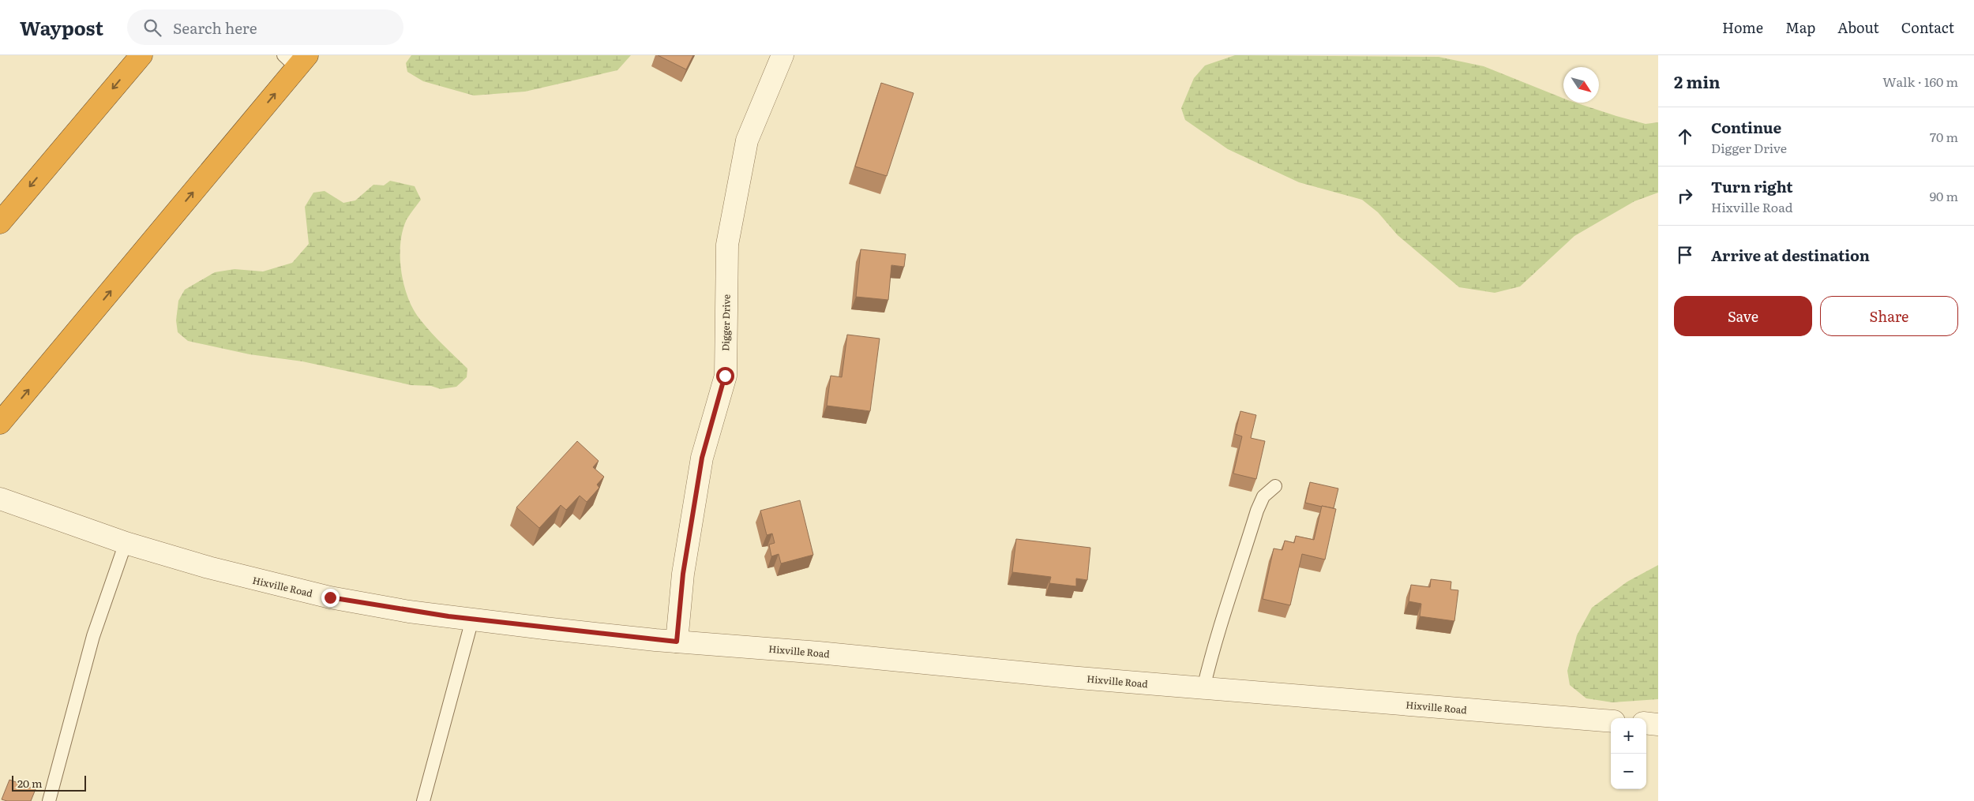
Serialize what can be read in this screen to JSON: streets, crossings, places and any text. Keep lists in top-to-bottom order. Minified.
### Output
{"streets":{"street":["Digger Drive","Hixville Road"]},"crossings":[["Digger Drive","Hixville Road"]],"scale_bar":"20 m","north":"bottom right","page":{"header":"Waypost","search":"Search here","nav":["Home","Map","About","Contact"],"heading":["2 min","Walk · 160 m"],"list":[["Continue","Digger Drive","70 m"],["Turn right","Hixville Road","90 m"],"Arrive at destination"],"buttons":["Save","Share"],"map_buttons":["+","−"],"scale":"20 m"}}
